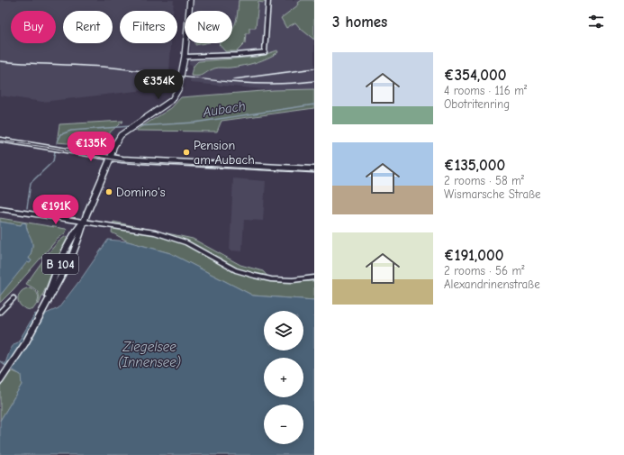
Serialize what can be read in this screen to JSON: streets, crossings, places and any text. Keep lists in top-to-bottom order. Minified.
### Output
{"streets":{"main road":["B 104"]},"water":["Aubach","Ziegelsee (Innensee)"],"places":["Pension am Aubach","Domino's"],"page":{"heading":"3 homes","chip":["Buy","Rent","Filters","New"],"list":[{"name":"€354,000","note":"4 rooms · 116 m² · Obotritenring"},{"name":"€135,000","note":"2 rooms · 58 m² · Wismarsche Straße"},{"name":"€191,000","note":"2 rooms · 56 m² · Alexandrinenstraße"}],"price":["€354K","€135K","€191K"],"map_buttons":["+","−"]}}
